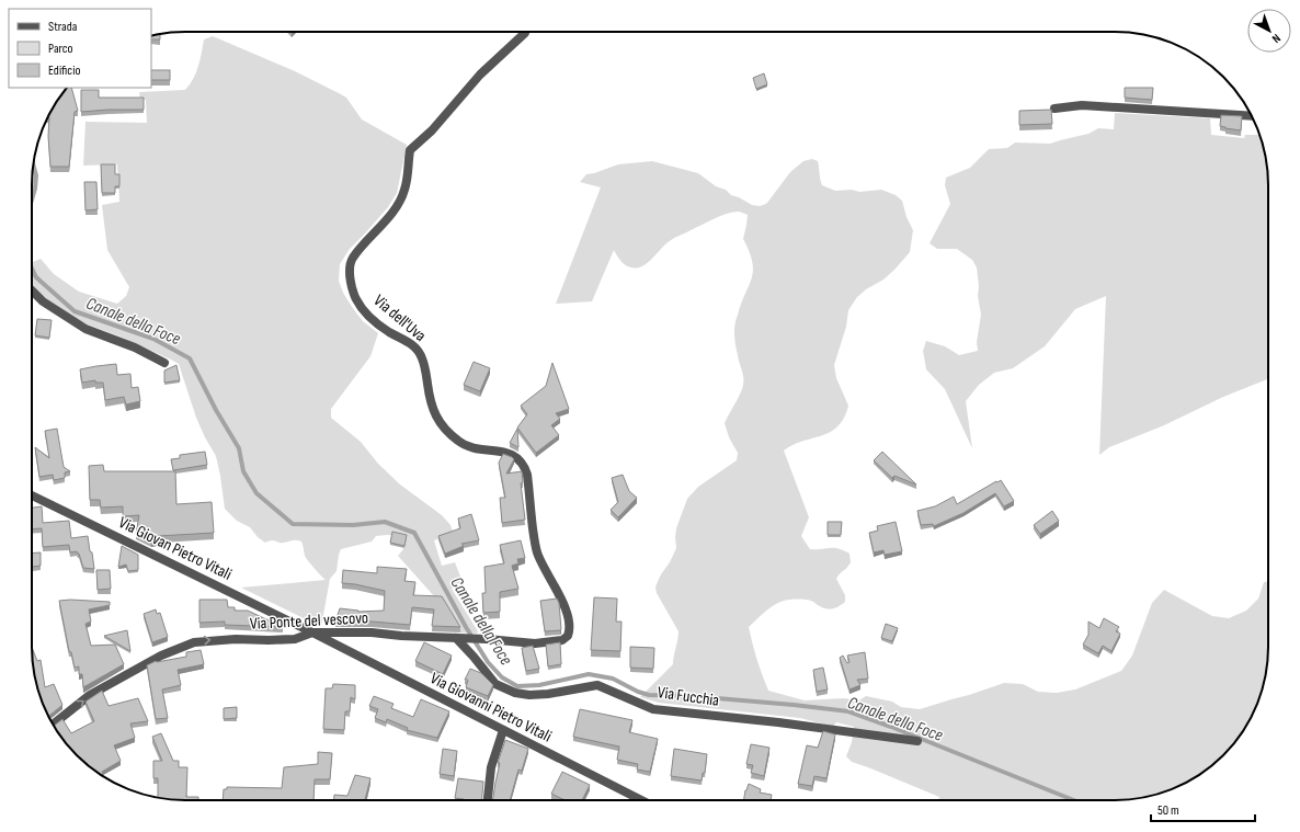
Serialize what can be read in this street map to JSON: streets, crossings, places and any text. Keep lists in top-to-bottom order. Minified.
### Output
{"streets":{"street":["Via dell'Uva","Via Giovan Pietro Vitali","Via Ponte del vescovo","Via Fucchia","Via Giovanni Pietro Vitali"]},"crossings":[["Via dell'Uva","Via Ponte del vescovo"],["Via Giovan Pietro Vitali","Via Ponte del vescovo"],["Via Giovan Pietro Vitali","Via Giovanni Pietro Vitali"],["Via Ponte del vescovo","Via Fucchia"],["Via Ponte del vescovo","Via Giovanni Pietro Vitali"]],"one_way":["Via Ponte del vescovo"],"water":["Canale della Foce"],"legend":["Strada","Parco","Edificio"],"scale_bar":"50 m","north":"bottom right"}
